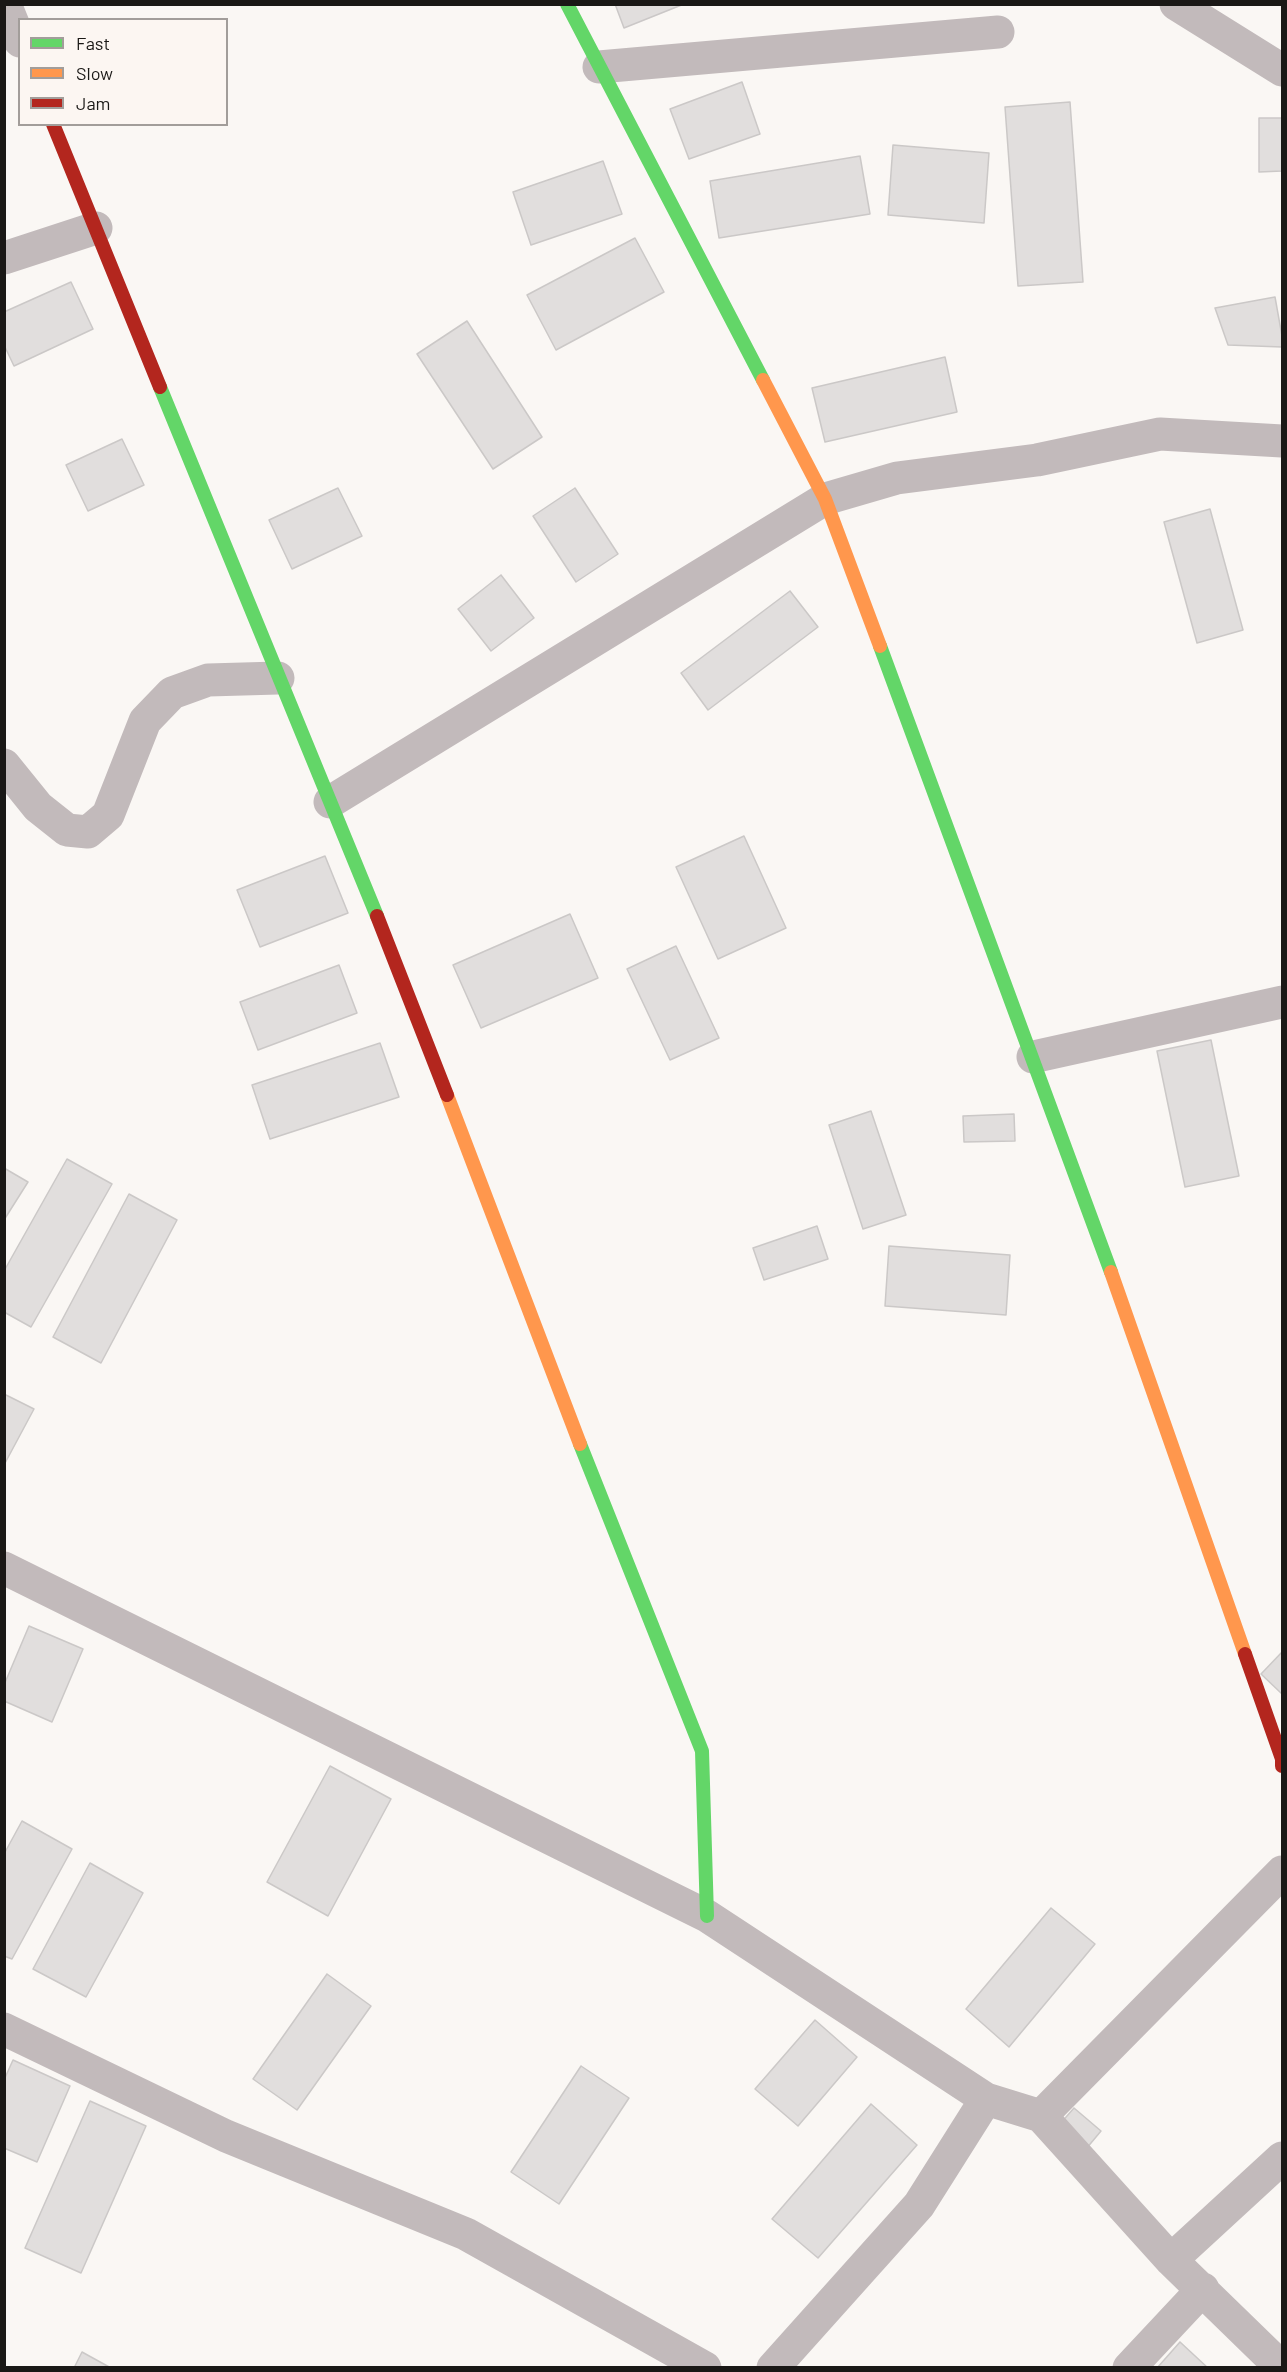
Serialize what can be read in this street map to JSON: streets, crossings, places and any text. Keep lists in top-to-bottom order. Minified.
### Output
{"legend":["Fast","Slow","Jam"]}
